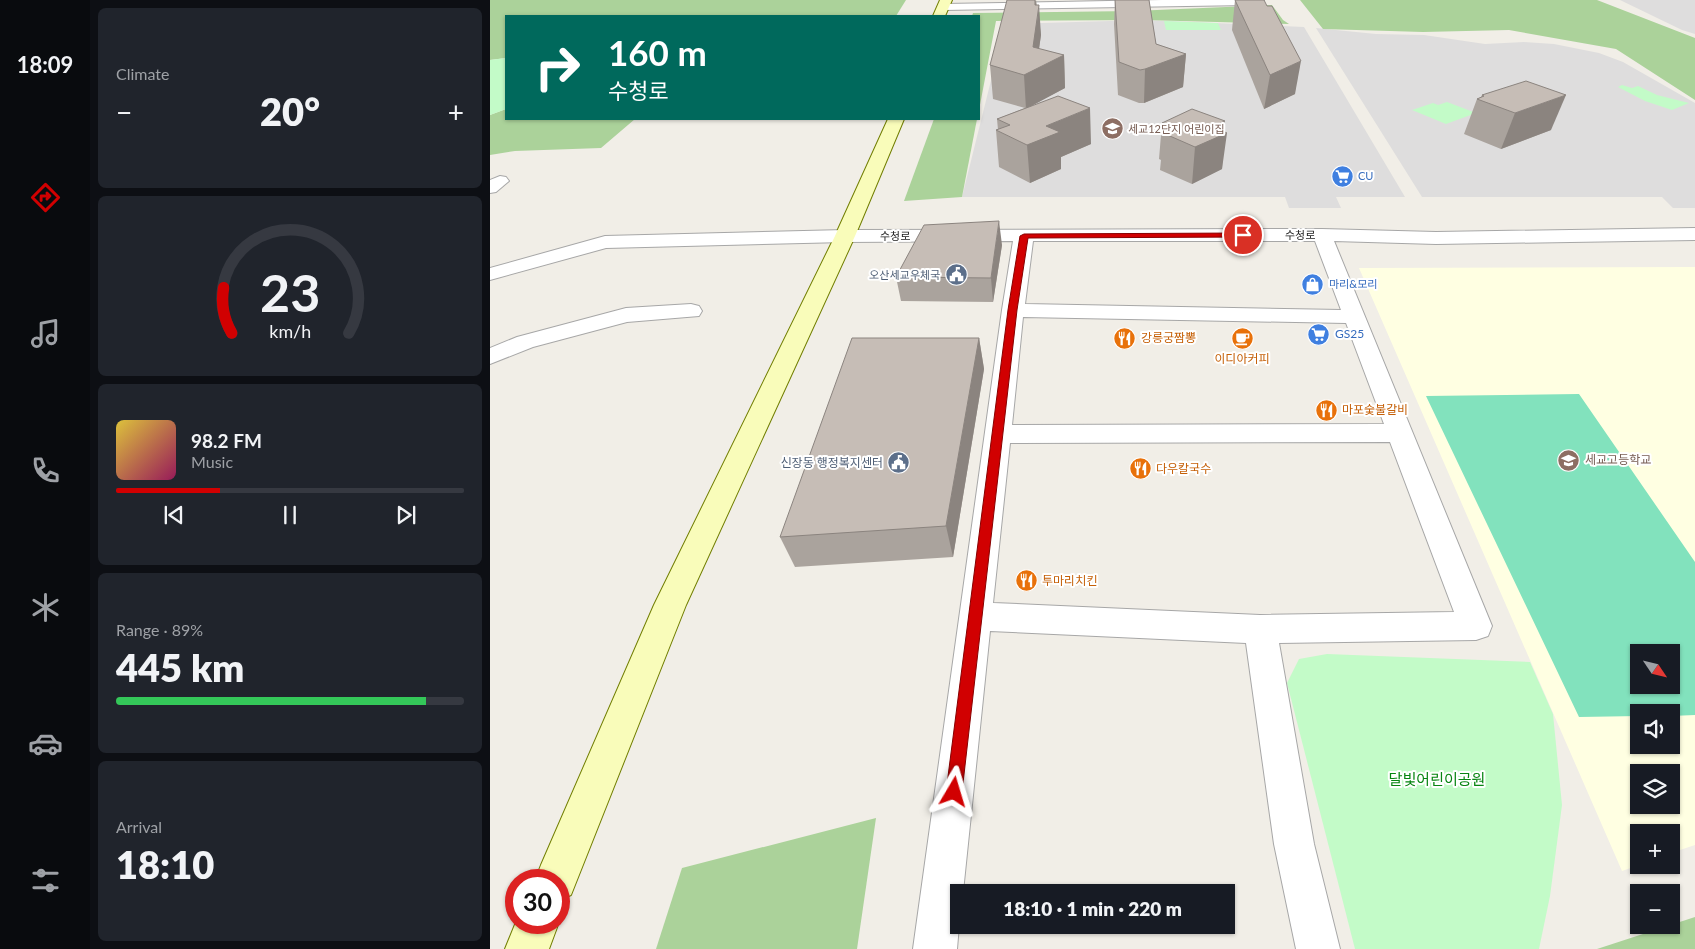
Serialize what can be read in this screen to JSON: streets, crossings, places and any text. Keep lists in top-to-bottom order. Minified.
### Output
{"streets":{"street":["수청로"]},"parks":["달빛어린이공원"],"places":{"school or university":["세교12단지 어린이집","세교고등학교"],"supermarket":["CU","GS25"],"public building":["오산세교우체국","신장동 행정복지센터"],"shop":["마리&모리"],"restaurant":["강릉궁짬뽕","마포숯불갈비","다우칼국수","투마리치킨"],"cafe":["이디아커피"]},"north":"bottom right","page":{"tabs":"18:09","tile":["Climate",["Range · 89%","445 km"],["Arrival","18:10"]],"turn":["160 m","수청로"],"heat":["−","20°","+"],"song":["98.2 FM","Music"],"map_buttons":["+","−"],"limit":"30","trip":"18:10 · 1 min · 220 m","gauge":["23","km/h"]}}
